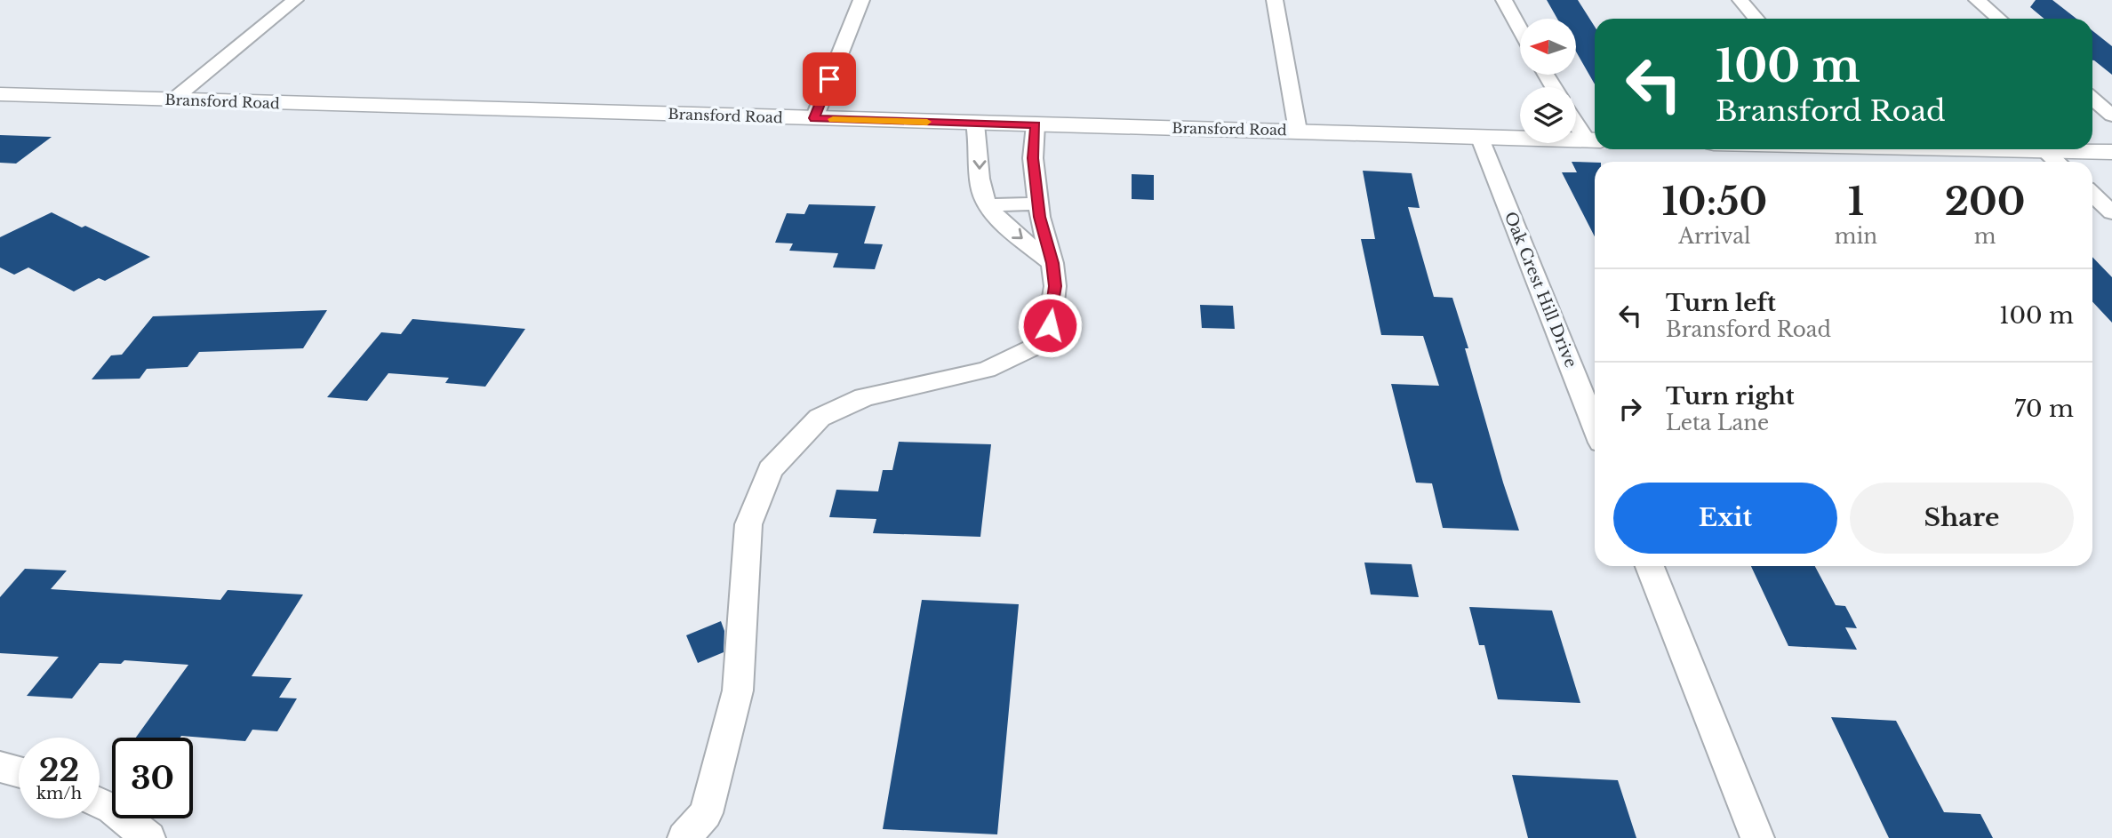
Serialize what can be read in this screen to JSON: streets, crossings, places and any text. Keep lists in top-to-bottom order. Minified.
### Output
{"streets":{"street":["Bransford Road","Oak Crest Hill Drive"]},"crossings":[["Bransford Road","Oak Crest Hill Drive"]],"north":"left","page":{"turn":["100 m","Bransford Road"],"eta":["10:50","Arrival","1","min","200","m"],"list":[{"name":"Turn left","note":"Bransford Road","value":"100 m"},{"name":"Turn right","note":"Leta Lane","value":"70 m"}],"buttons":["Exit","Share"],"speed":"22 km/h","limit":"30"}}
